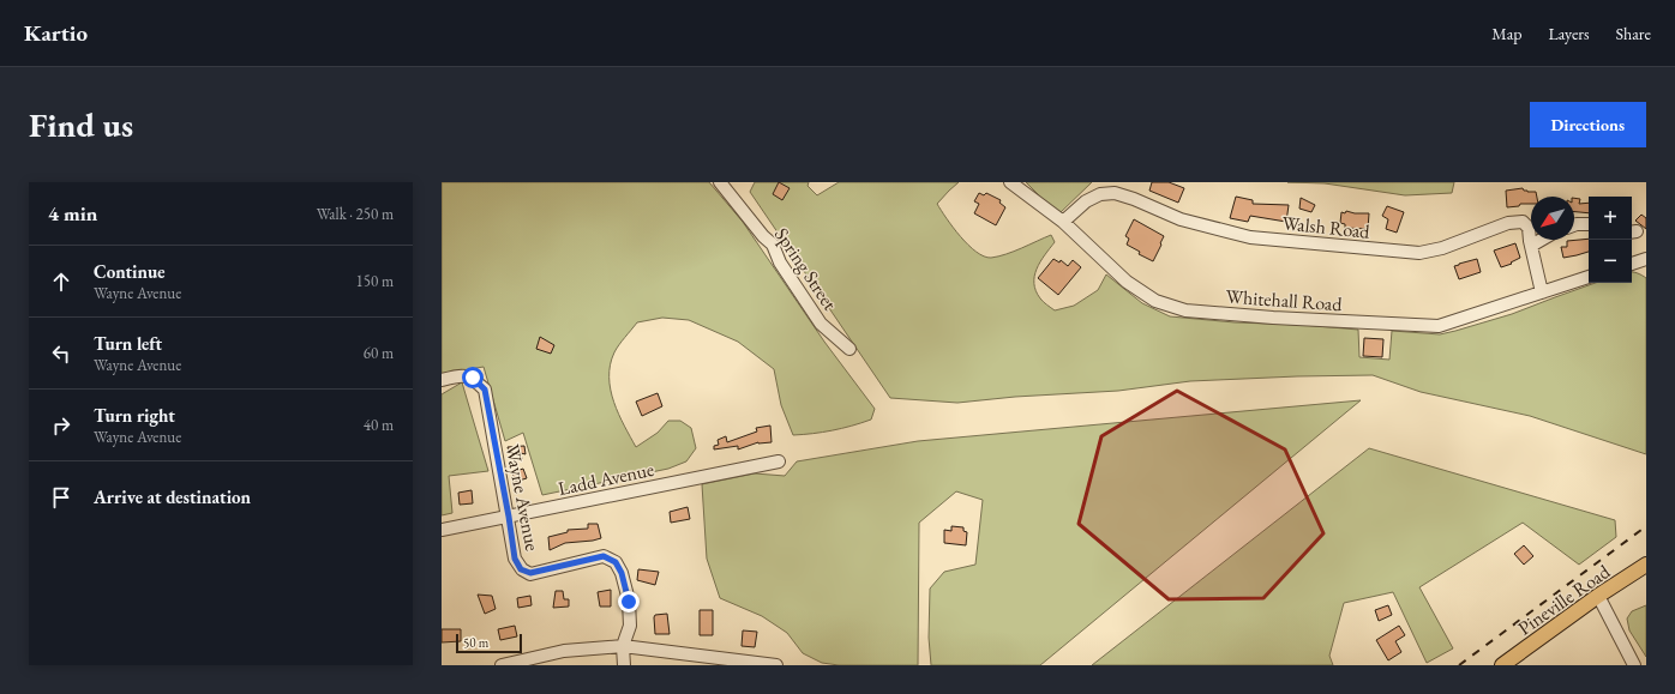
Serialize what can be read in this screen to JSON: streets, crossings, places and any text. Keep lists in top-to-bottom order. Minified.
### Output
{"streets":{"main road":["Pineville Road"],"street":["Walsh Road","Spring Street","Whitehall Road","Ladd Avenue","Wayne Avenue"]},"crossings":[["Walsh Road","Whitehall Road"],["Ladd Avenue","Wayne Avenue"]],"scale_bar":"50 m","north":"bottom left","page":{"header":"Kartio","nav":["Map","Layers","Share"],"buttons":"Directions","title":"Find us","heading":["4 min","Walk · 250 m"],"map_buttons":["+","−"],"list":[["Continue","Wayne Avenue","150 m"],["Turn left","Wayne Avenue","60 m"],["Turn right","Wayne Avenue","40 m"],"Arrive at destination"],"scale":"50 m"}}
